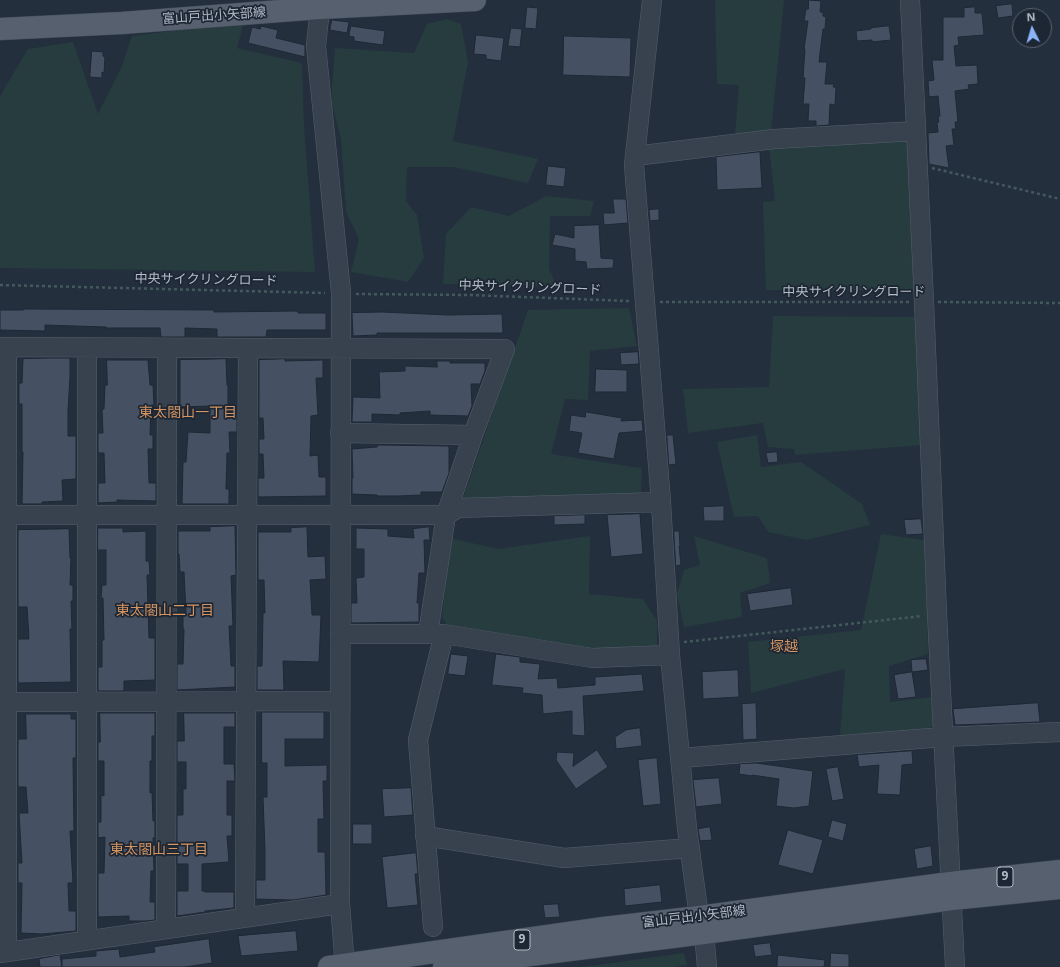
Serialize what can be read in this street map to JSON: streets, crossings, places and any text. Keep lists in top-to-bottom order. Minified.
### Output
{"streets":{"main road":["富山戸出小矢部線","9"],"path":["中央サイクリングロード"]},"districts":["東太閤山一丁目","東太閤山二丁目","塚越","東太閤山三丁目"],"north":"top"}
